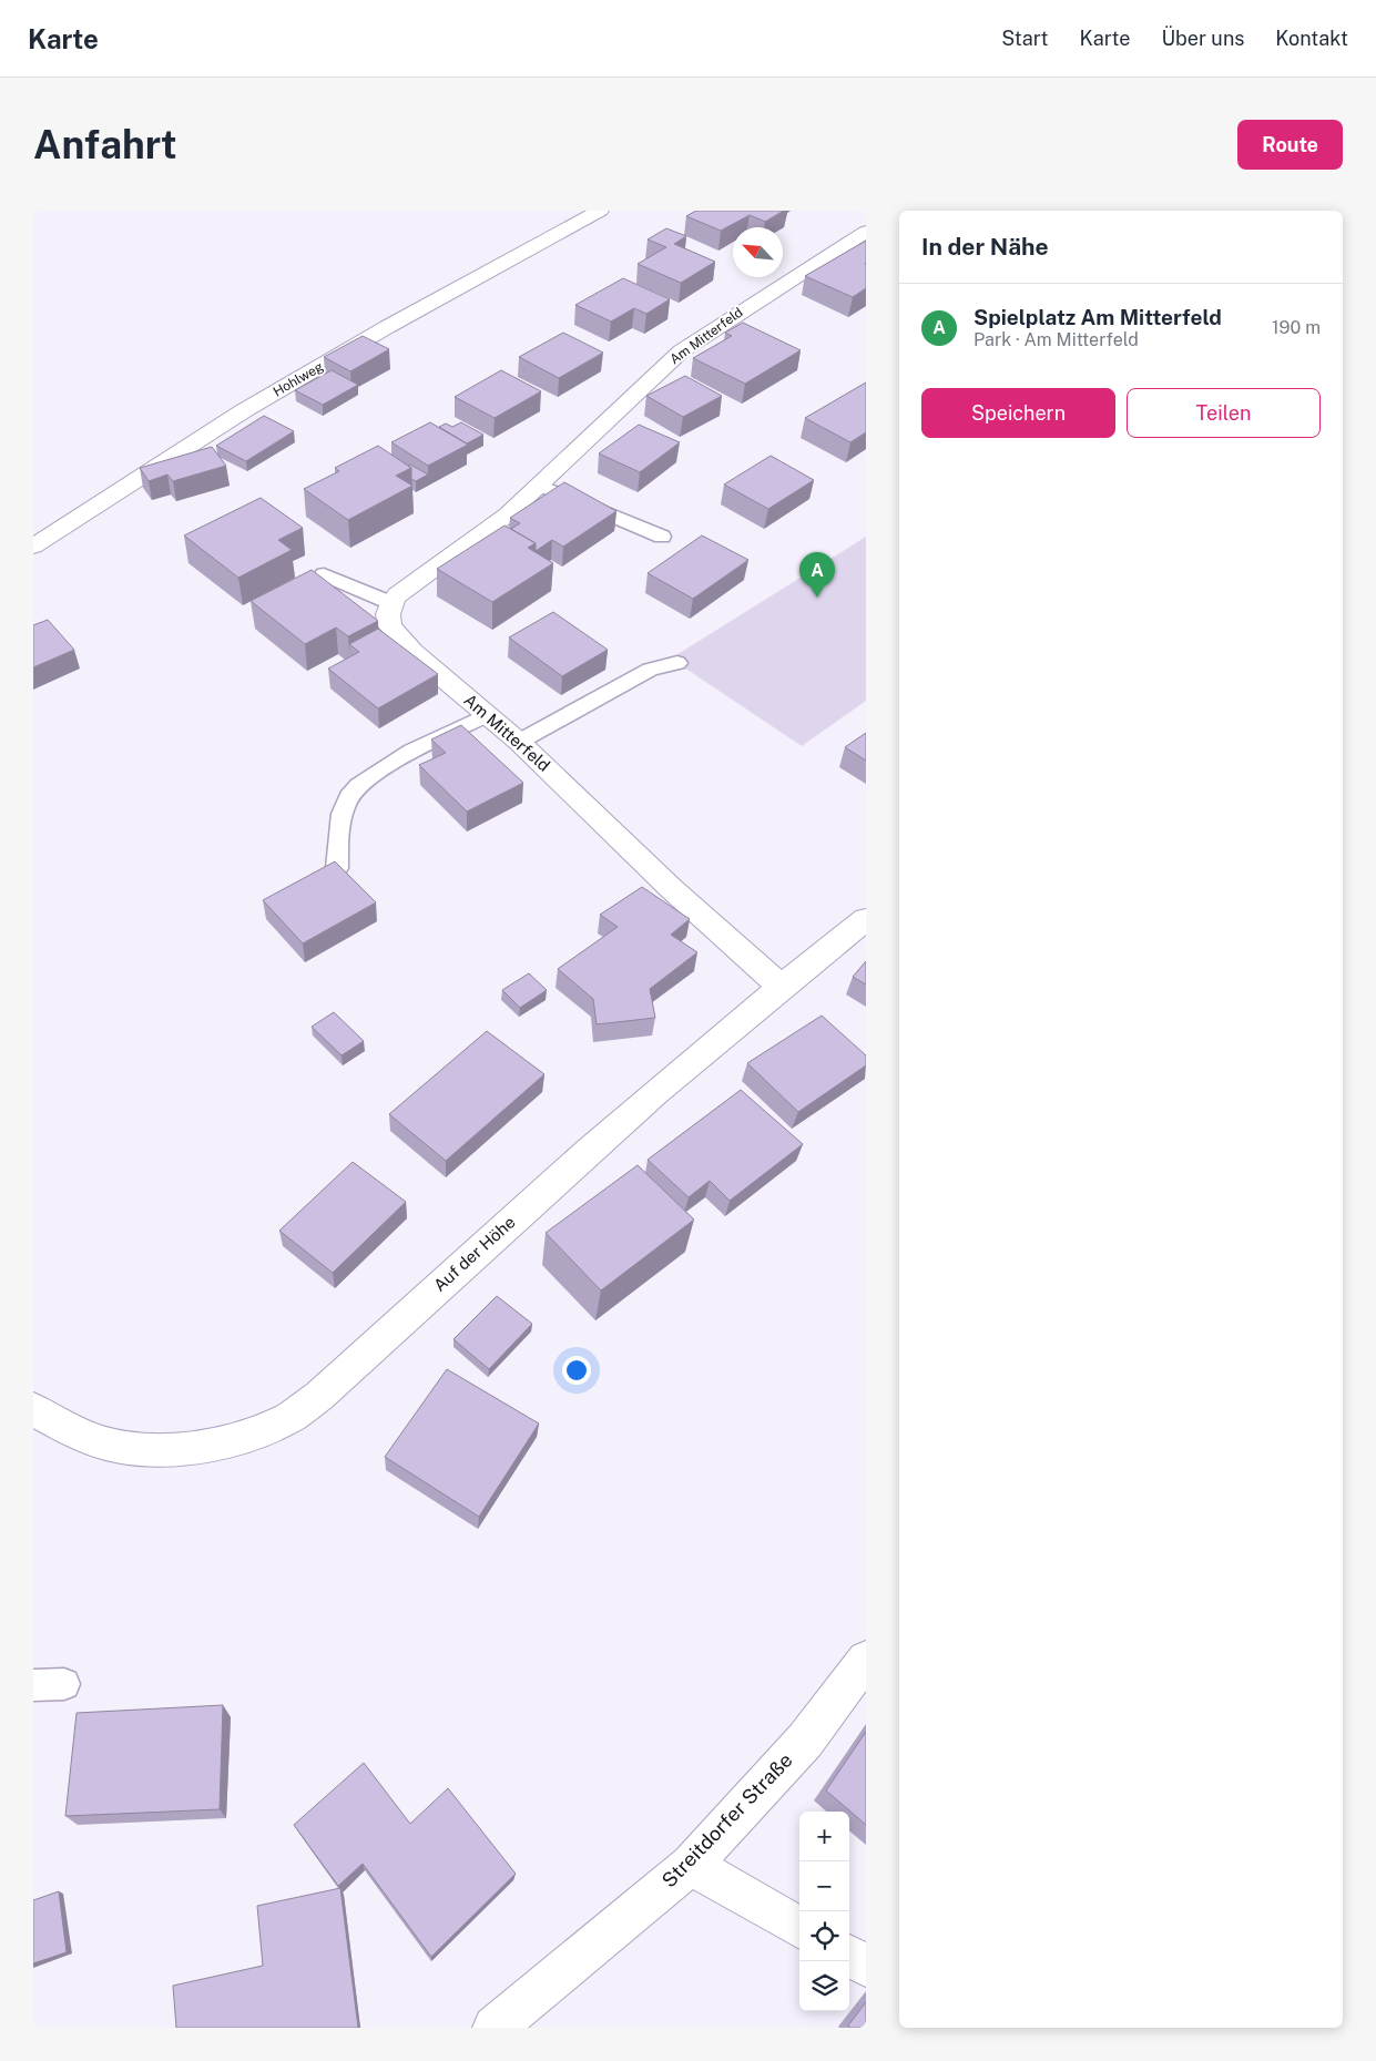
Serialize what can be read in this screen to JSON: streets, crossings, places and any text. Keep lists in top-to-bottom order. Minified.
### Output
{"streets":{"street":["Am Mitterfeld","Hohlweg","Auf der Höhe","Streitdorfer Straße"]},"crossings":[["Am Mitterfeld","Auf der Höhe"]],"north":"top left","page":{"header":"Karte","nav":["Start","Karte","Über uns","Kontakt"],"buttons":["Route",["Speichern","Teilen"]],"title":"Anfahrt","heading":"In der Nähe","list":[{"mark":"A","name":"Spielplatz Am Mitterfeld","note":"Park · Am Mitterfeld","value":"190 m"}],"pins":"A","map_buttons":["+","−"]}}
